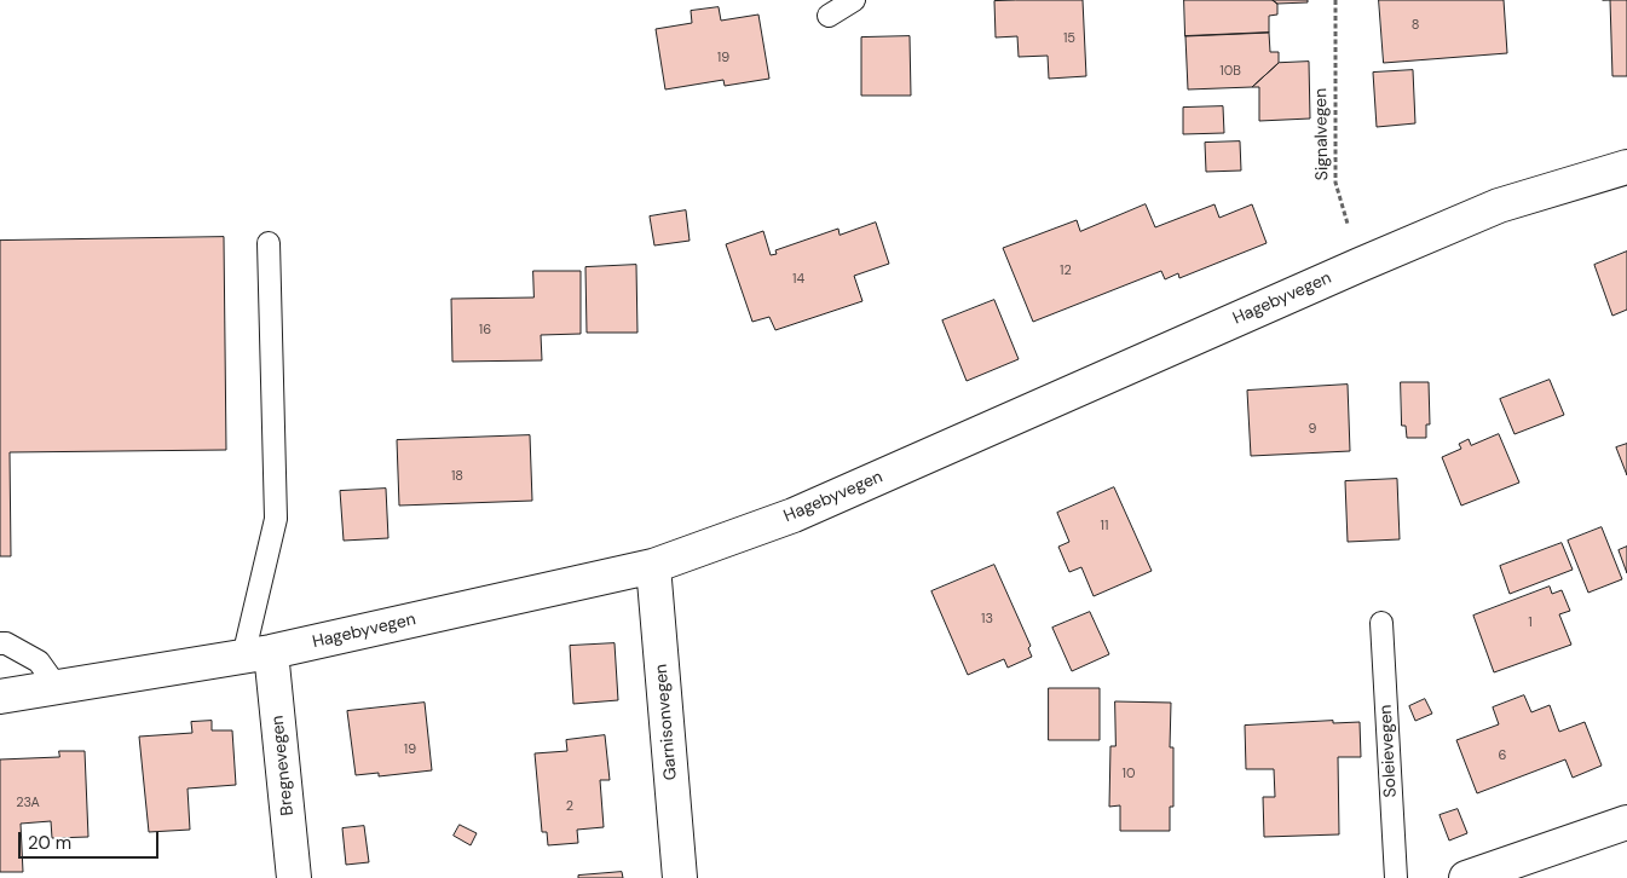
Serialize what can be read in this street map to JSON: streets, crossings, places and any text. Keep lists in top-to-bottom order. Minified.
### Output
{"streets":{"street":["Hagebyvegen","Garnisonvegen","Bregnevegen"],"lane":["Soleievegen"],"path":["Signalvegen"]},"crossings":[["Signalvegen","Hagebyvegen"],["Hagebyvegen","Garnisonvegen"],["Hagebyvegen","Bregnevegen"]],"house_numbers":["8","15","19","10B","12","14","16","9","18","11","13","1","19","6","10","23A","2"],"scale_bar":"20 m"}
